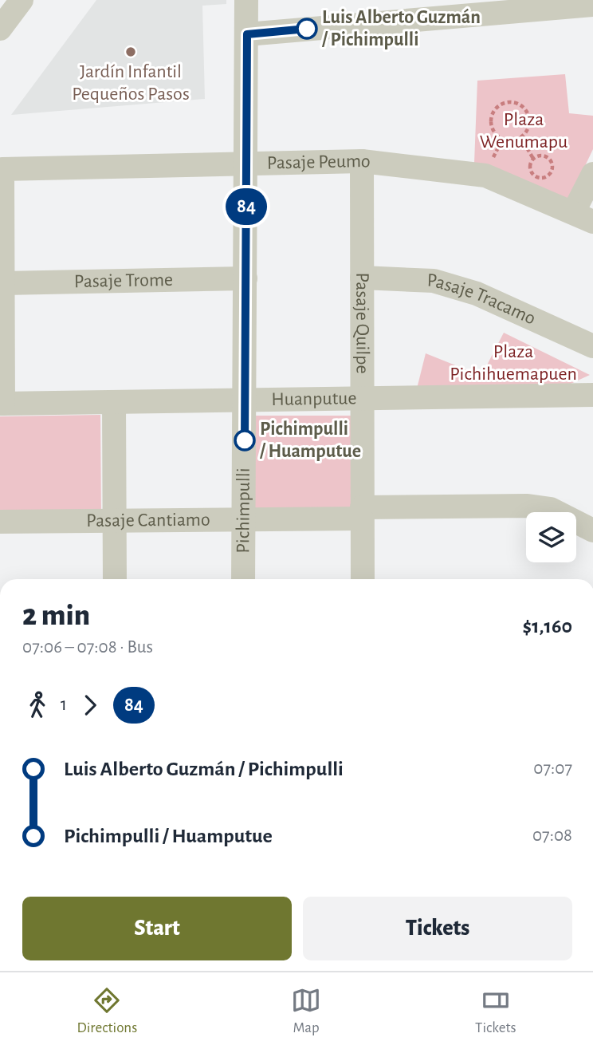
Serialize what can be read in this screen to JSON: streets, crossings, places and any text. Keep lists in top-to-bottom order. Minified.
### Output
{"streets":{"street":["Pasaje Peumo","Pasaje Trome","Pasaje Tracamo","Pasaje Quilpe","Huanputue","Pichimpulli","Pasaje Cantiamo"]},"crossings":[["Pasaje Peumo","Pasaje Trome"],["Pasaje Peumo","Pasaje Quilpe"],["Pasaje Peumo","Pichimpulli"],["Pasaje Trome","Pichimpulli"],["Pasaje Tracamo","Pasaje Quilpe"],["Pasaje Quilpe","Huanputue"],["Pasaje Quilpe","Pasaje Cantiamo"],["Huanputue","Pichimpulli"],["Pichimpulli","Pasaje Cantiamo"]],"parks":["Plaza Wenumapu","Plaza Pichihuemapuen"],"places":["Luis Alberto Guzmán / Pichimpulli","Jardín Infantil Pequeños Pasos","Pichimpulli / Huamputue"],"lines":["bus line 84"],"page":{"on_map":"84","heading":["2 min","07:06 – 07:08 · Bus","$1,160"],"legs":["1","84"],"list":[{"name":"Luis Alberto Guzmán / Pichimpulli","value":"07:07"},{"name":"Pichimpulli / Huamputue","value":"07:08"}],"buttons":["Start","Tickets"],"tabs":["Directions","Map","Tickets"]}}
